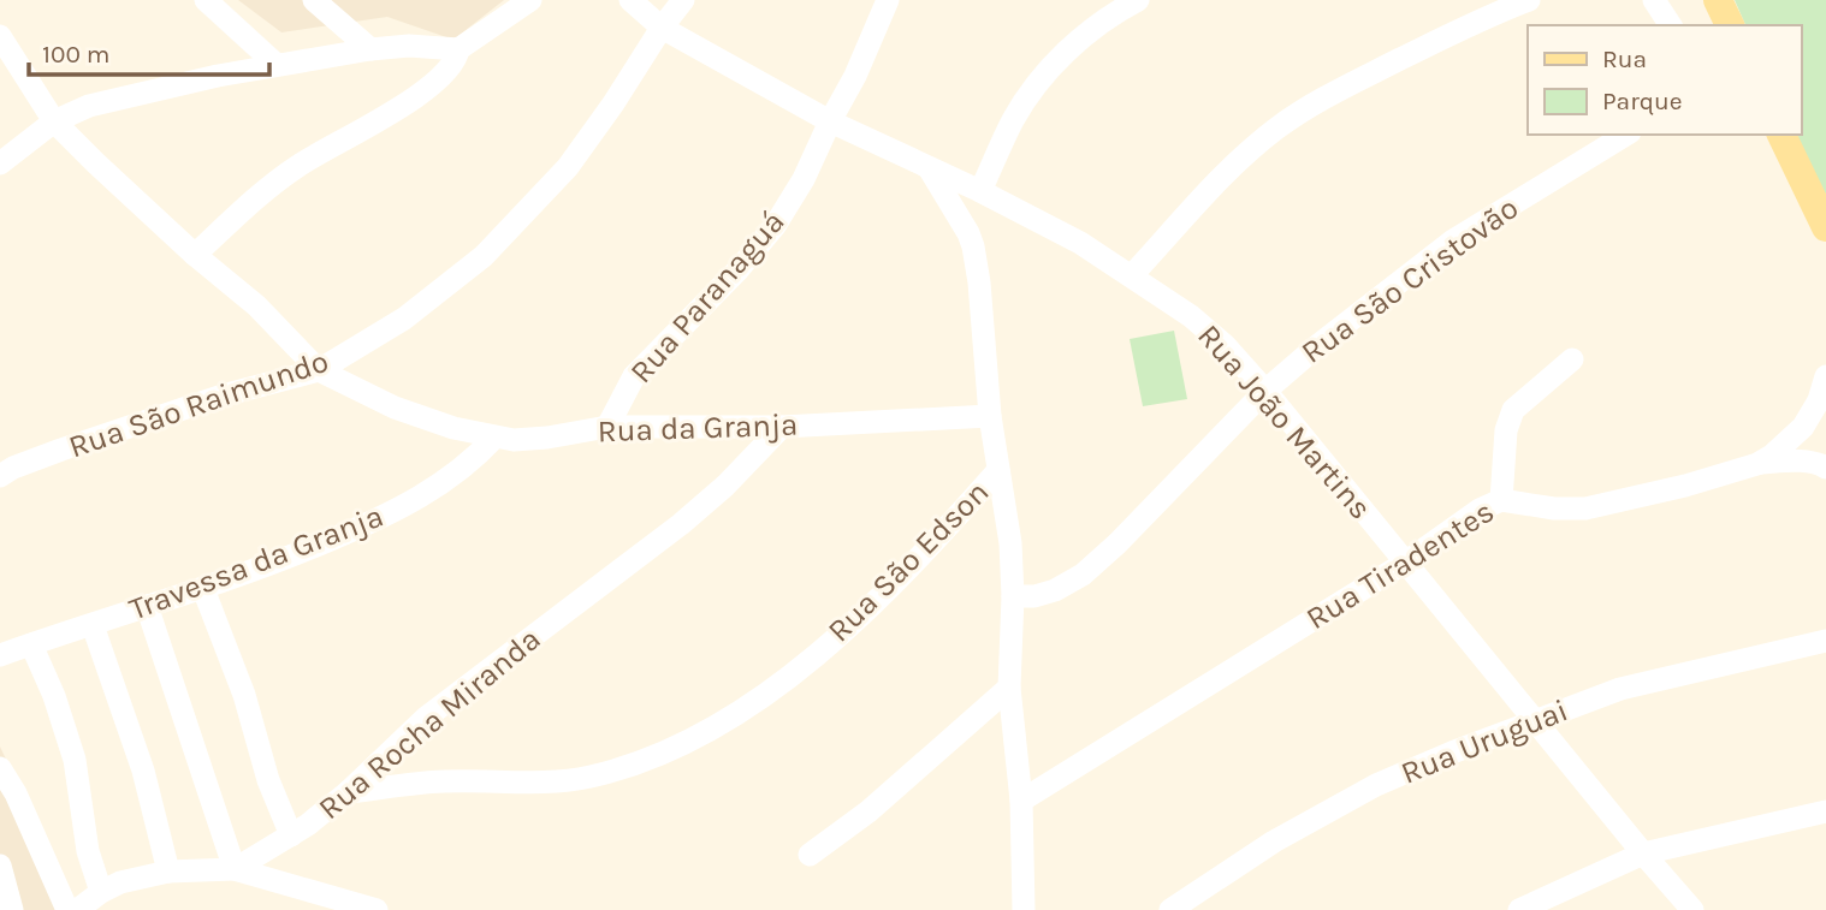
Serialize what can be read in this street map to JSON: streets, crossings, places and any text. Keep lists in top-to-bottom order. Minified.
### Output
{"streets":{"street":["Rua São Cristovão","Rua Paranaguá","Rua São Raimundo","Rua João Martins","Rua da Granja","Rua São Edson","Travessa da Granja","Rua Tiradentes","Rua Rocha Miranda","Rua Uruguai"]},"crossings":[["Rua São Cristovão","Rua João Martins"],["Rua Paranaguá","Rua João Martins"],["Rua Paranaguá","Rua da Granja"],["Rua São Raimundo","Rua João Martins"],["Rua São Raimundo","Rua da Granja"],["Rua João Martins","Rua Tiradentes"],["Rua João Martins","Rua Uruguai"],["Rua da Granja","Travessa da Granja"],["Rua da Granja","Rua Rocha Miranda"],["Rua São Edson","Rua Rocha Miranda"]],"legend":["Rua","Parque"],"scale_bar":"100 m"}
